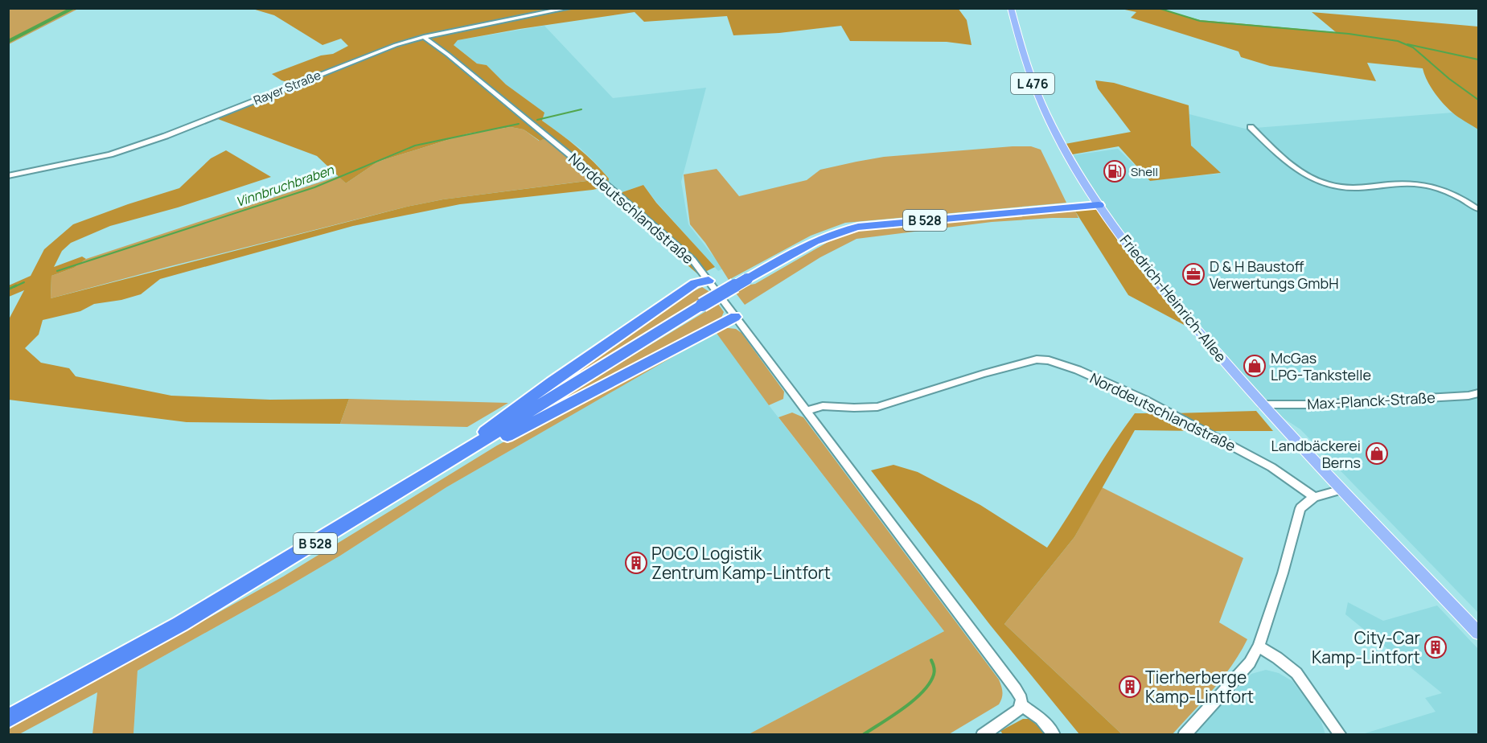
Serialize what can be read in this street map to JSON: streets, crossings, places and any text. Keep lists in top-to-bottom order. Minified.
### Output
{"streets":{"highway":["B 528"],"main road":["L 476","Friedrich-Heinrich-Allee"],"street":["Rayer Straße","Norddeutschlandstraße","Max-Planck-Straße"]},"crossings":[["Rayer Straße","Norddeutschlandstraße"],["B 528","Friedrich-Heinrich-Allee"],["Friedrich-Heinrich-Allee","Max-Planck-Straße"]],"water":["Vinnbruchbraben"],"places":{"fuel station":["Shell"],"office":["D & H Baustoff Verwertungs GmbH"],"shop":["McGas LPG-Tankstelle","Landbäckerei Berns"],"building":["POCO Logistik Zentrum Kamp-Lintfort","City-Car Kamp-Lintfort","Tierherberge Kamp-Lintfort"]}}
